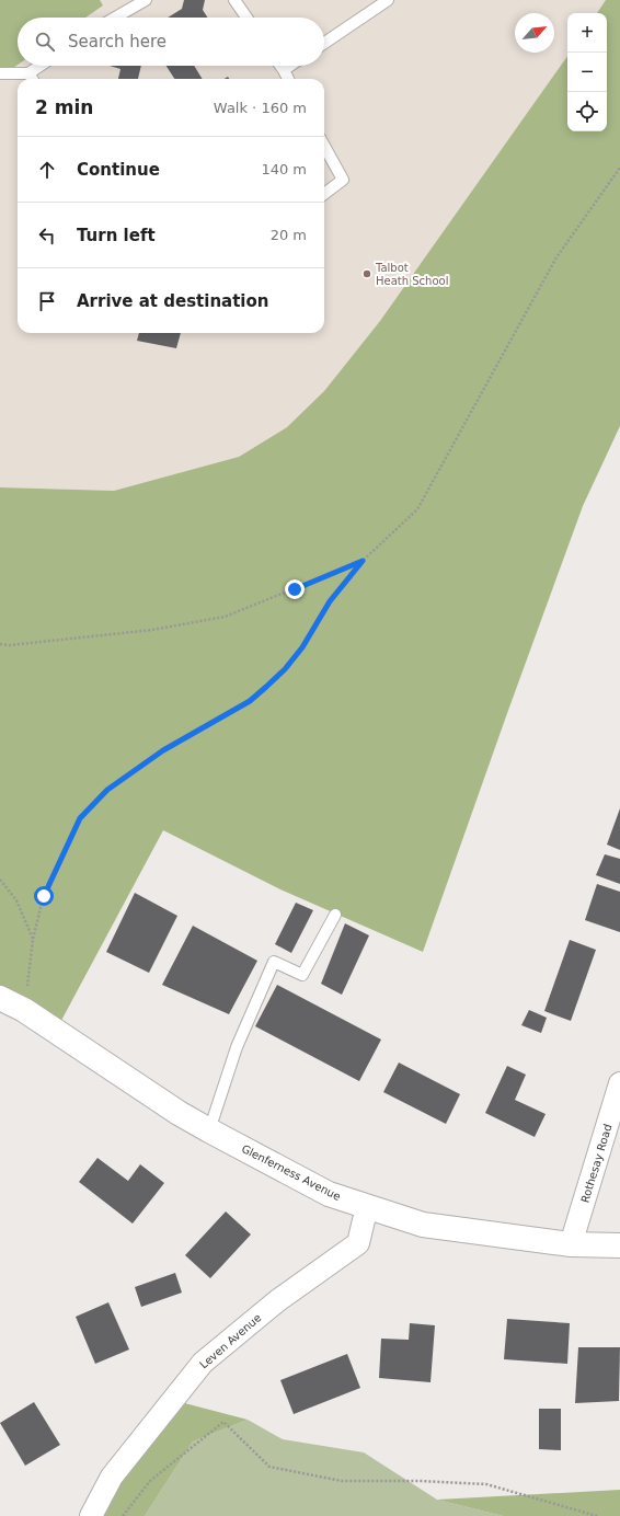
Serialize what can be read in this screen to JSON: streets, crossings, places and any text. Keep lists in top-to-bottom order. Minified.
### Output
{"streets":{"street":["Rothesay Road","Glenferness Avenue","Leven Avenue"]},"crossings":[["Rothesay Road","Glenferness Avenue"],["Glenferness Avenue","Leven Avenue"]],"places":["Talbot Heath School"],"north":"top right","page":{"map_buttons":["+","−"],"search":"Search here","heading":["2 min","Walk · 160 m"],"list":[["Continue","140 m"],["Turn left","20 m"],"Arrive at destination"]}}
